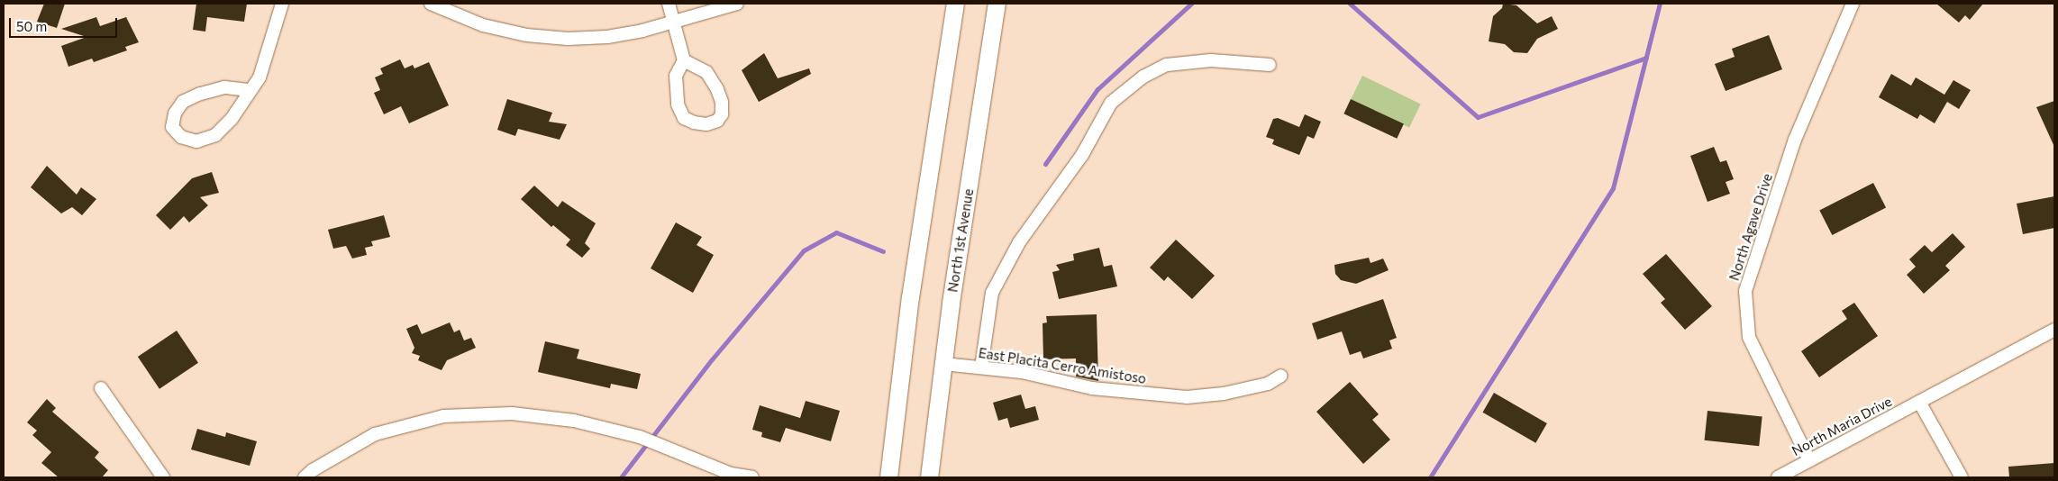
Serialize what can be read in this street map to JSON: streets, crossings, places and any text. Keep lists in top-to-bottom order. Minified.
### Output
{"streets":{"main road":["North 1st Avenue"],"street":["North Agave Drive","East Placita Cerro Amistoso","North Maria Drive"]},"crossings":[["North Agave Drive","North Maria Drive"],["North 1st Avenue","East Placita Cerro Amistoso"]],"scale_bar":"50 m"}
